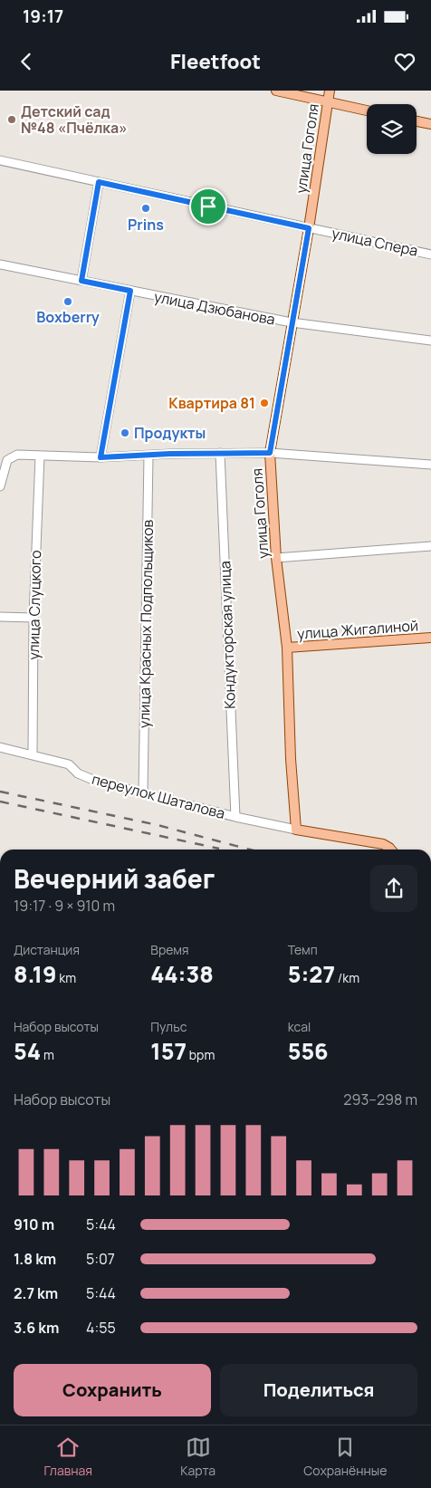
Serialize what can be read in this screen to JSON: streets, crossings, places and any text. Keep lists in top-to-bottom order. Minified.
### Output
{"streets":{"main road":["улица Гоголя","улица Жигалиной"],"street":["улица Спера","улица Дзюбанова","улица Слуцкого","улица Красных Подпольщиков","Кондукторская улица","переулок Шаталова"]},"crossings":[["улица Гоголя","улица Спера"],["улица Гоголя","улица Дзюбанова"],["улица Гоголя","улица Жигалиной"],["улица Гоголя","переулок Шаталова"],["улица Слуцкого","переулок Шаталова"],["улица Красных Подпольщиков","переулок Шаталова"],["Кондукторская улица","переулок Шаталова"]],"places":["Детский сад №48 «Пчёлка»","Prins","Boxberry","Квартира 81","Продукты"],"page":{"status":"19:17","header":"Fleetfoot","heading":["Вечерний забег","19:17 · 9 × 910 m"],"stats":[["Дистанция","8.19 km"],["Время","44:38"],["Темп","5:27 /km"],["Набор высоты","54 m"],["Пульс","157 bpm"],["kcal","556"]],"chart":["Набор высоты","293–298 m"],"list":[{"name":"910 m","note":"5:44"},{"name":"1.8 km","note":"5:07"},{"name":"2.7 km","note":"5:44"},{"name":"3.6 km","note":"4:55"}],"buttons":["Сохранить","Поделиться"],"tabs":["Главная","Карта","Сохранённые"]}}
